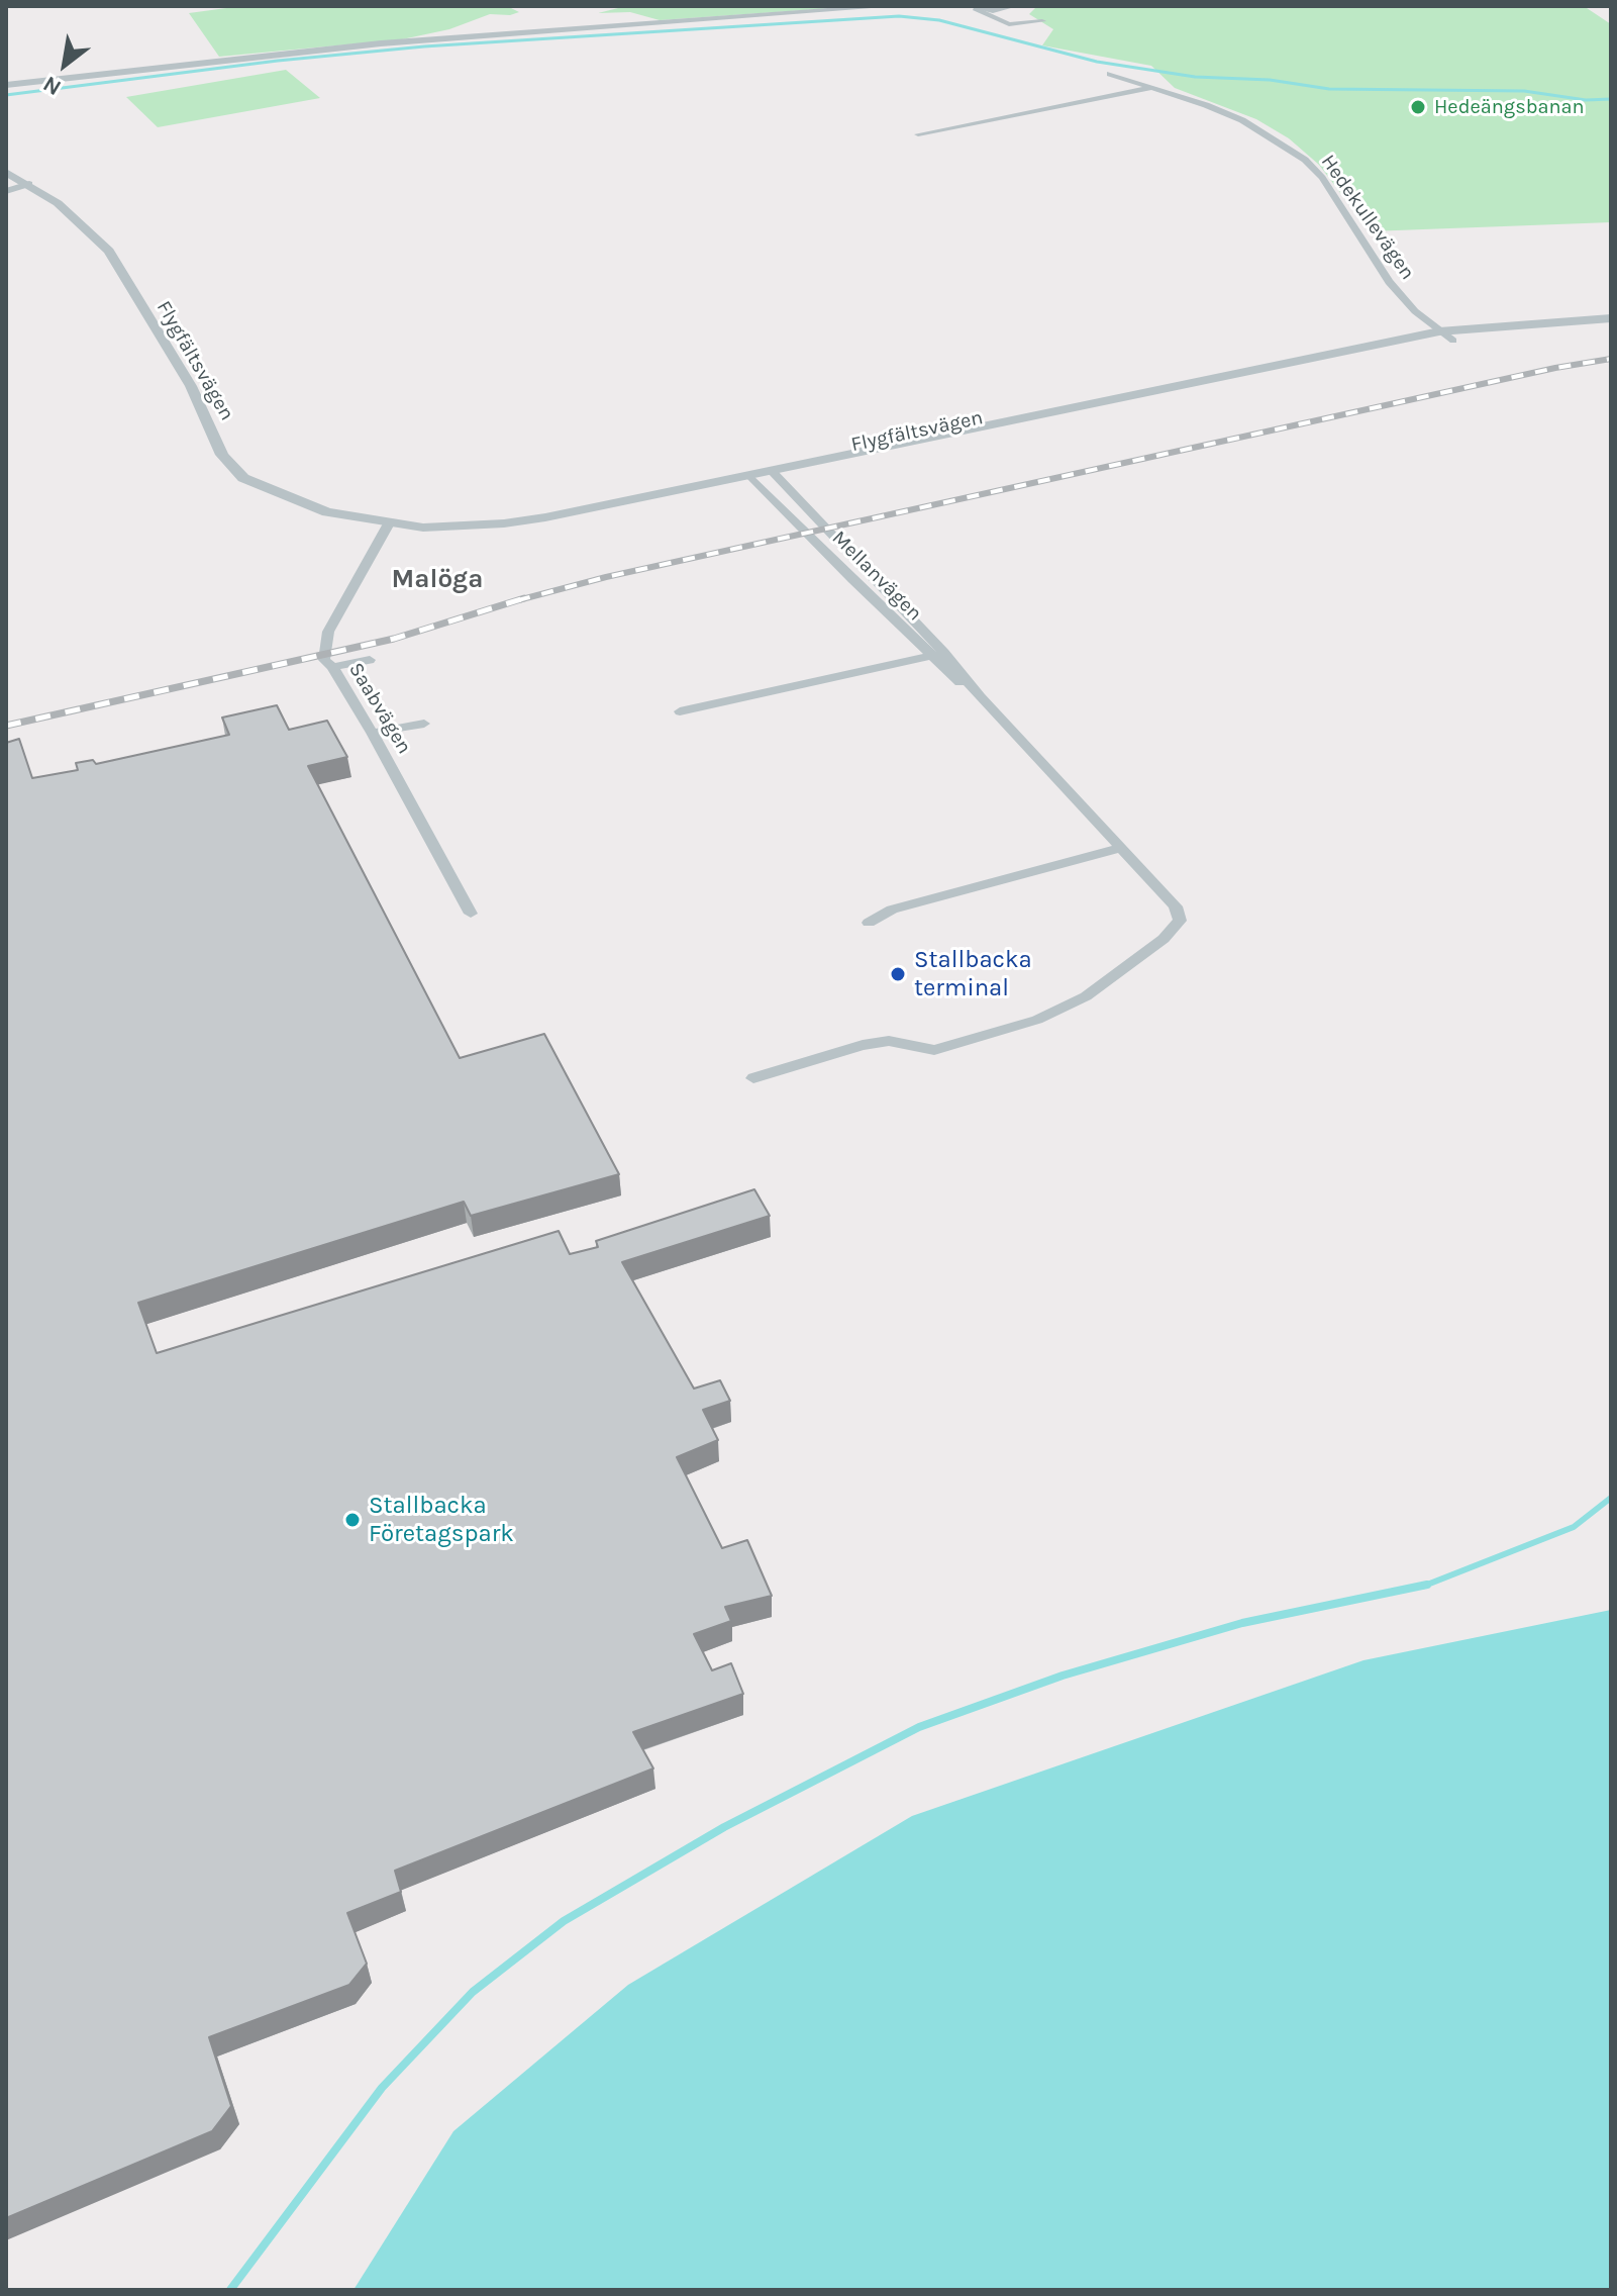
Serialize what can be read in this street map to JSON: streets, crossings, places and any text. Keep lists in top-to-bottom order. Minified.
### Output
{"streets":{"street":["Hedekullevägen","Flygfältsvägen","Mellanvägen","Saabvägen"]},"crossings":[["Hedekullevägen","Flygfältsvägen"],["Flygfältsvägen","Mellanvägen"],["Flygfältsvägen","Saabvägen"]],"districts":["Malöga"],"places":["Hedeängsbanan","Stallbacka terminal","Stallbacka Företagspark"],"north":"bottom left"}
